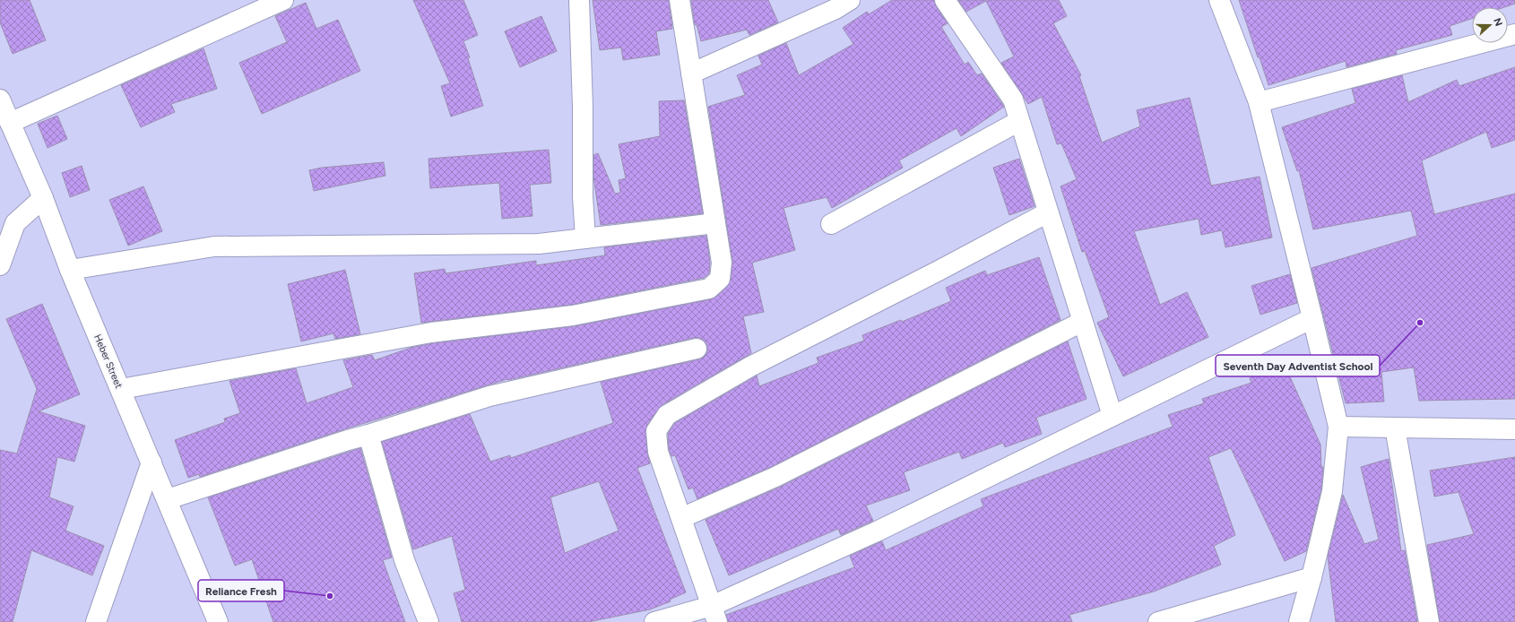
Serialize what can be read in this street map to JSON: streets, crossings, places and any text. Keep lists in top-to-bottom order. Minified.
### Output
{"streets":{"street":["Heber Street"]},"places":["Seventh Day Adventist School","Reliance Fresh"],"north":"right"}
